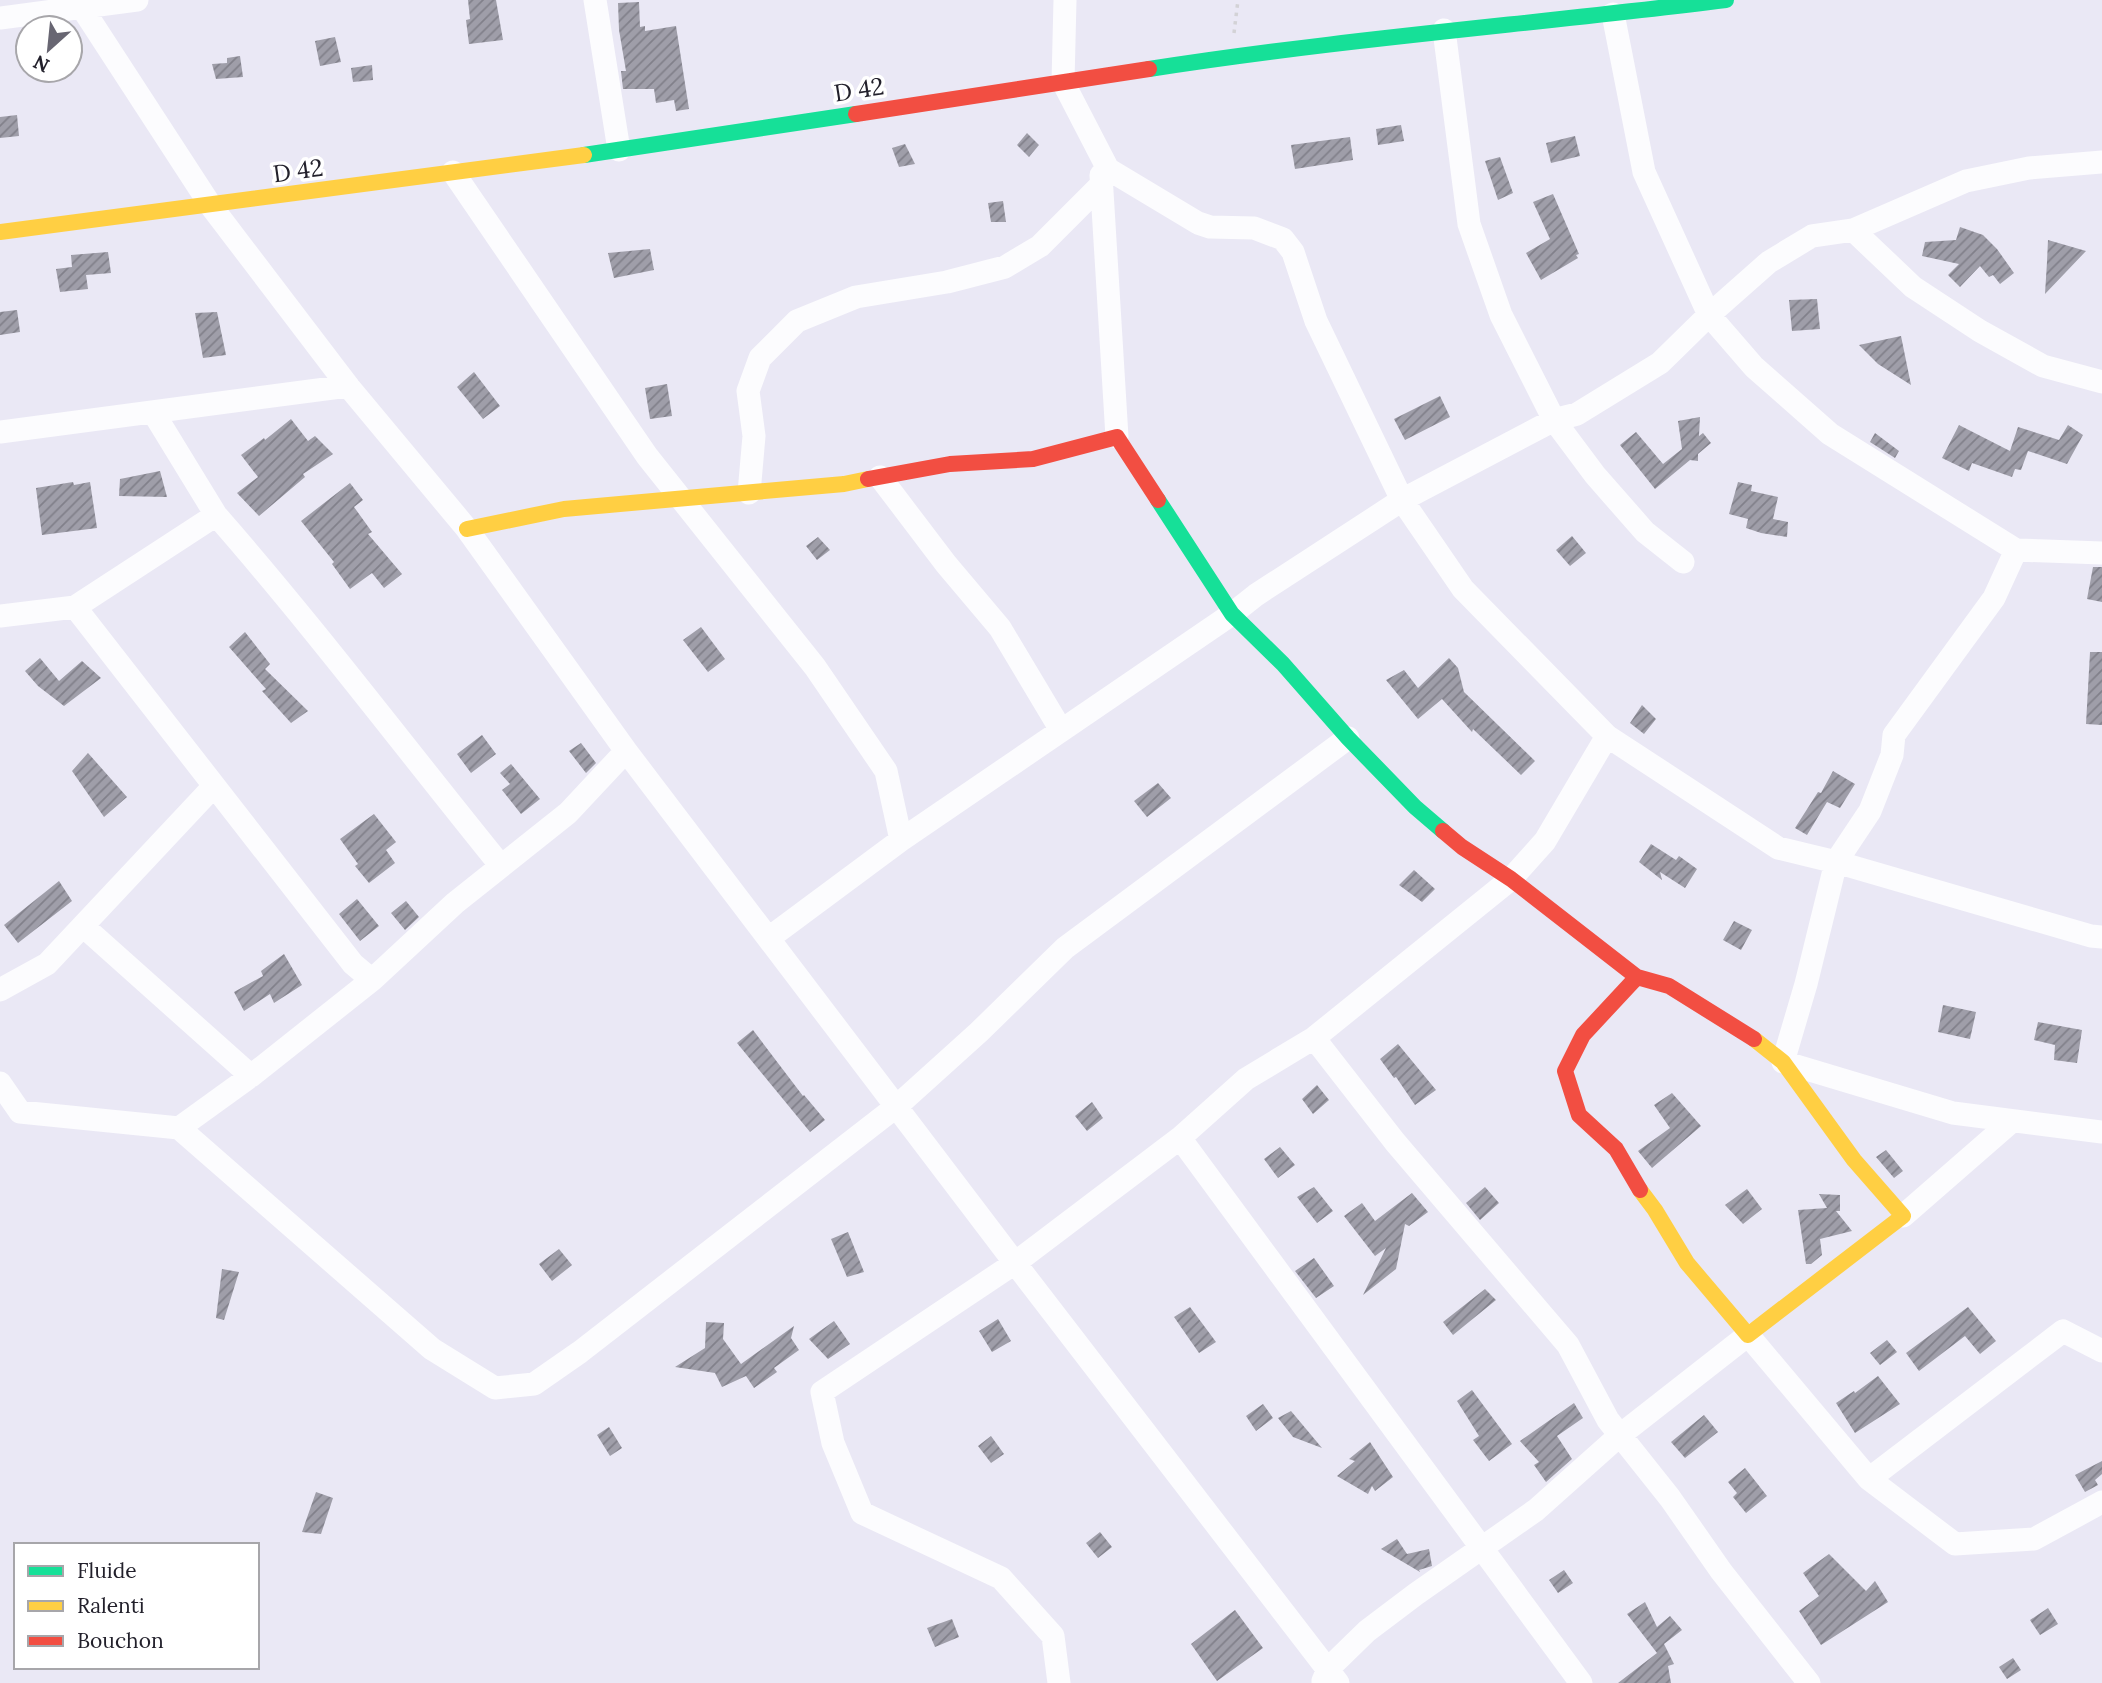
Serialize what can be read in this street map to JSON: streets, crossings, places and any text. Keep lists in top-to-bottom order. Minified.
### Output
{"streets":{"street":["D 42"]},"legend":["Fluide","Ralenti","Bouchon"],"north":"bottom left"}
